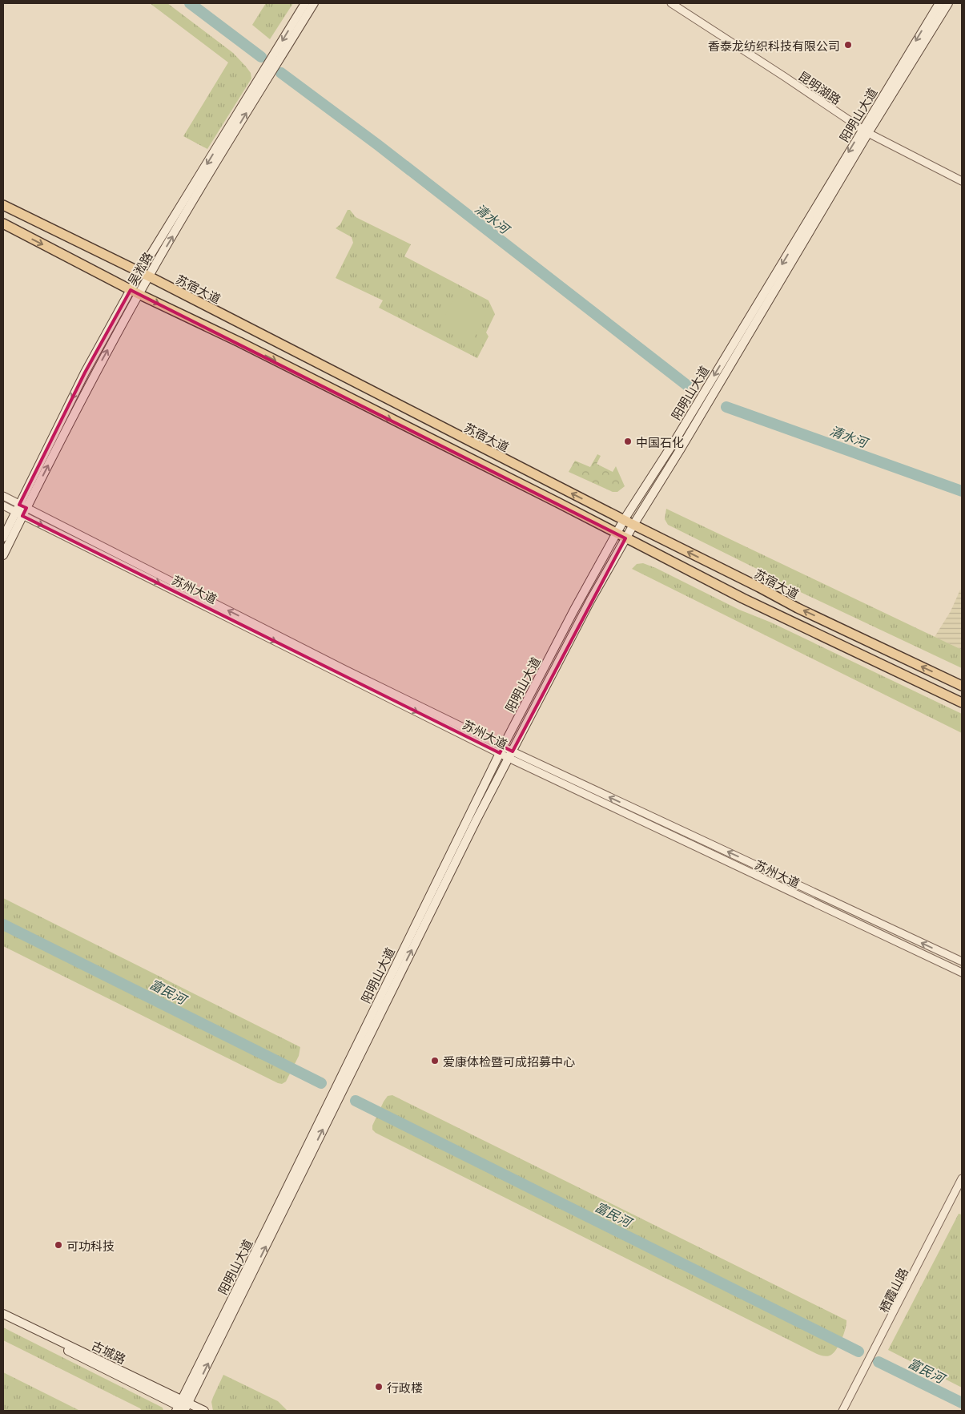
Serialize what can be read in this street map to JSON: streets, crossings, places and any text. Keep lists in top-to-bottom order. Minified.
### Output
{"streets":{"main road":["阳明山大道","吴淞路","苏宿大道","古城路"],"street":["昆明湖路","苏州大道","栖霞山路"]},"crossings":[["昆明湖路","阳明山大道"],["阳明山大道","苏宿大道"],["阳明山大道","苏州大道"],["阳明山大道","古城路"],["吴淞路","苏宿大道"],["吴淞路","苏州大道"]],"water":["清水河","富民河"],"places":["香泰龙纺织科技有限公司","中国石化","爱康体检暨可成招募中心","可功科技","行政楼"]}
